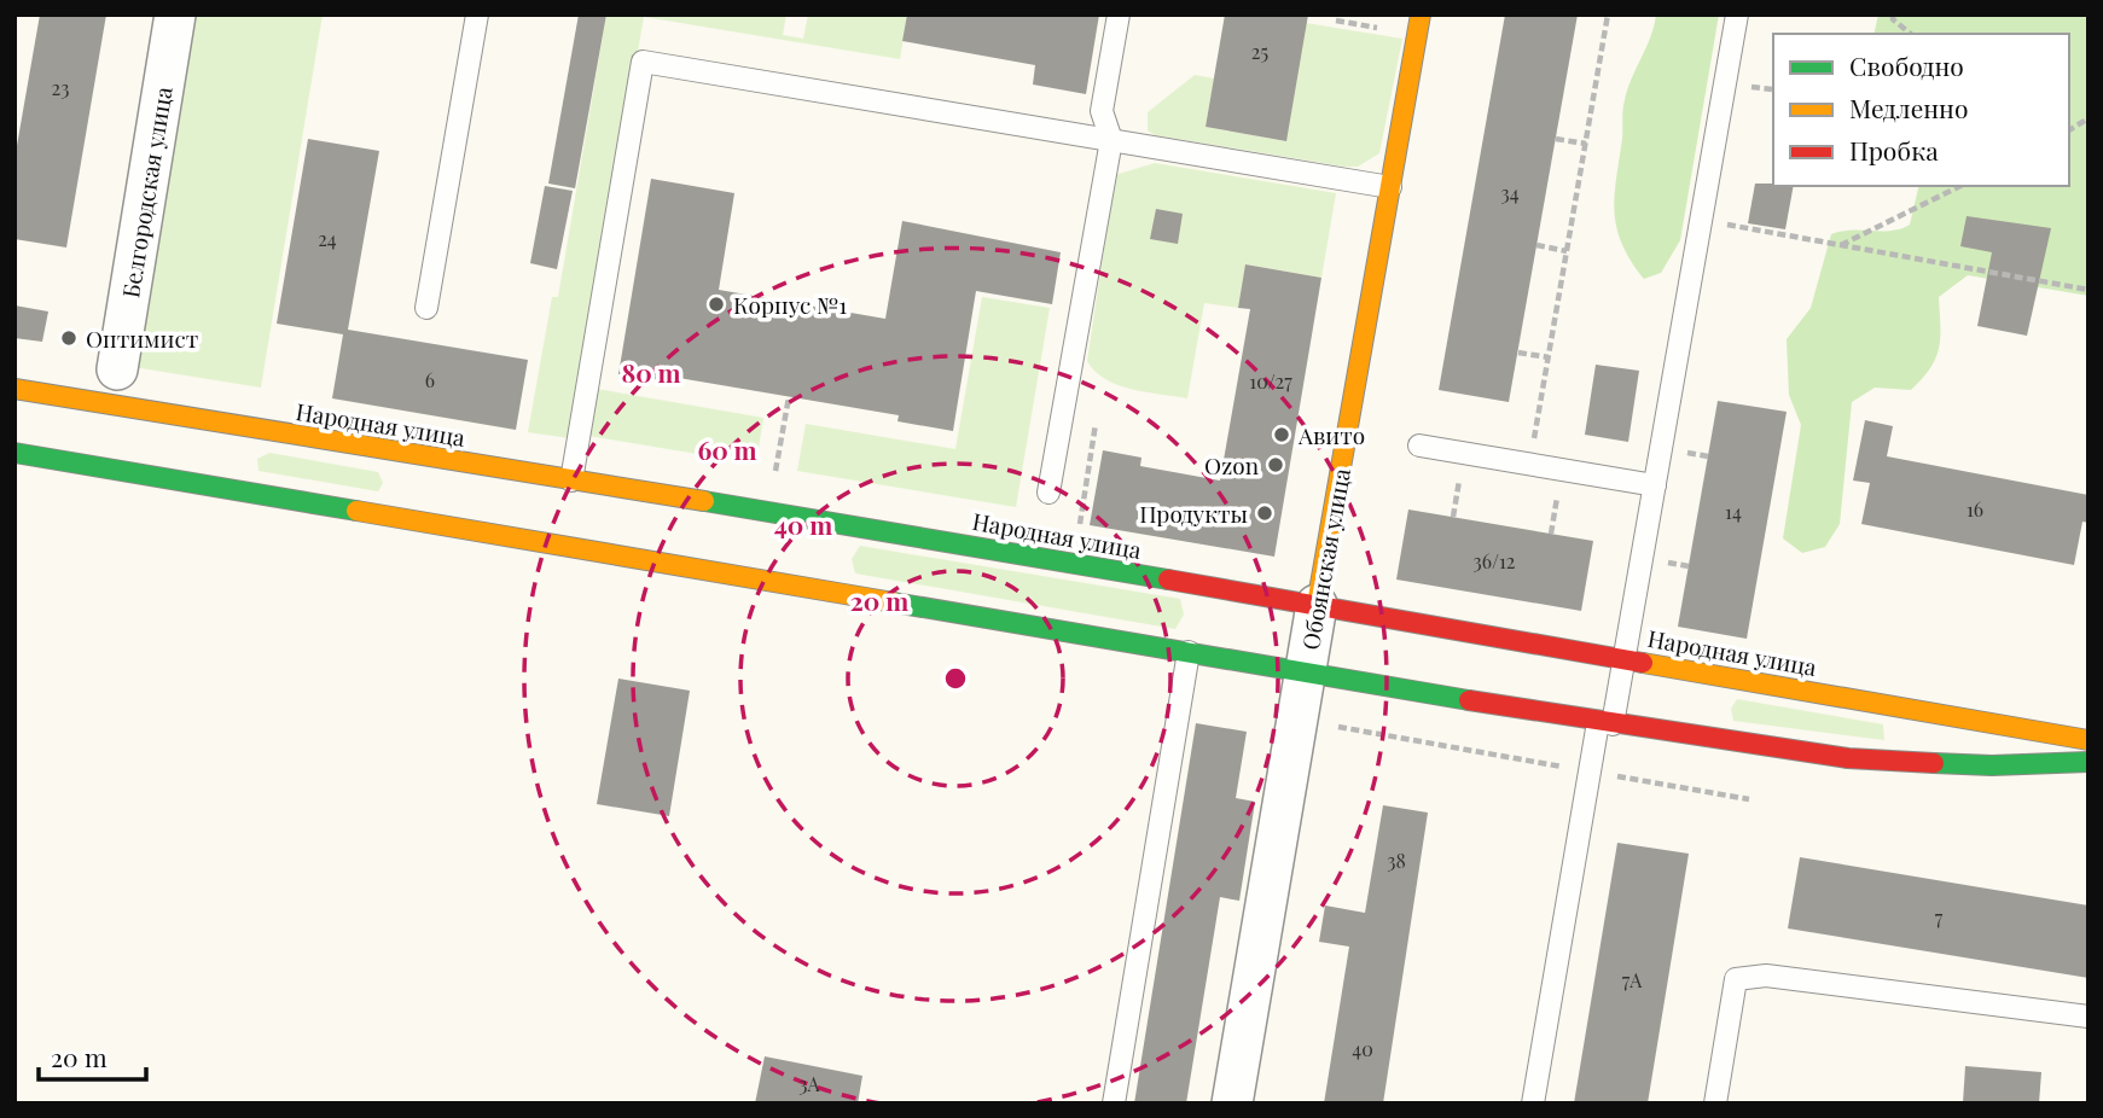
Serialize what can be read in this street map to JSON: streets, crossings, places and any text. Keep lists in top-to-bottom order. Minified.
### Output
{"streets":{"street":["Белгородская улица","Народная улица","Обоянская улица"]},"crossings":[["Народная улица","Обоянская улица"]],"places":["Корпус №1","Оптимист","Авито","Ozon","Продукты"],"house_numbers":["25","23","34","24","6","10/27","16","14","36/12","38","7","7А","40","3А"],"legend":["Свободно","Медленно","Пробка"],"scale_bar":"20 m","rings":["80 m","60 m","40 m","20 m"]}
